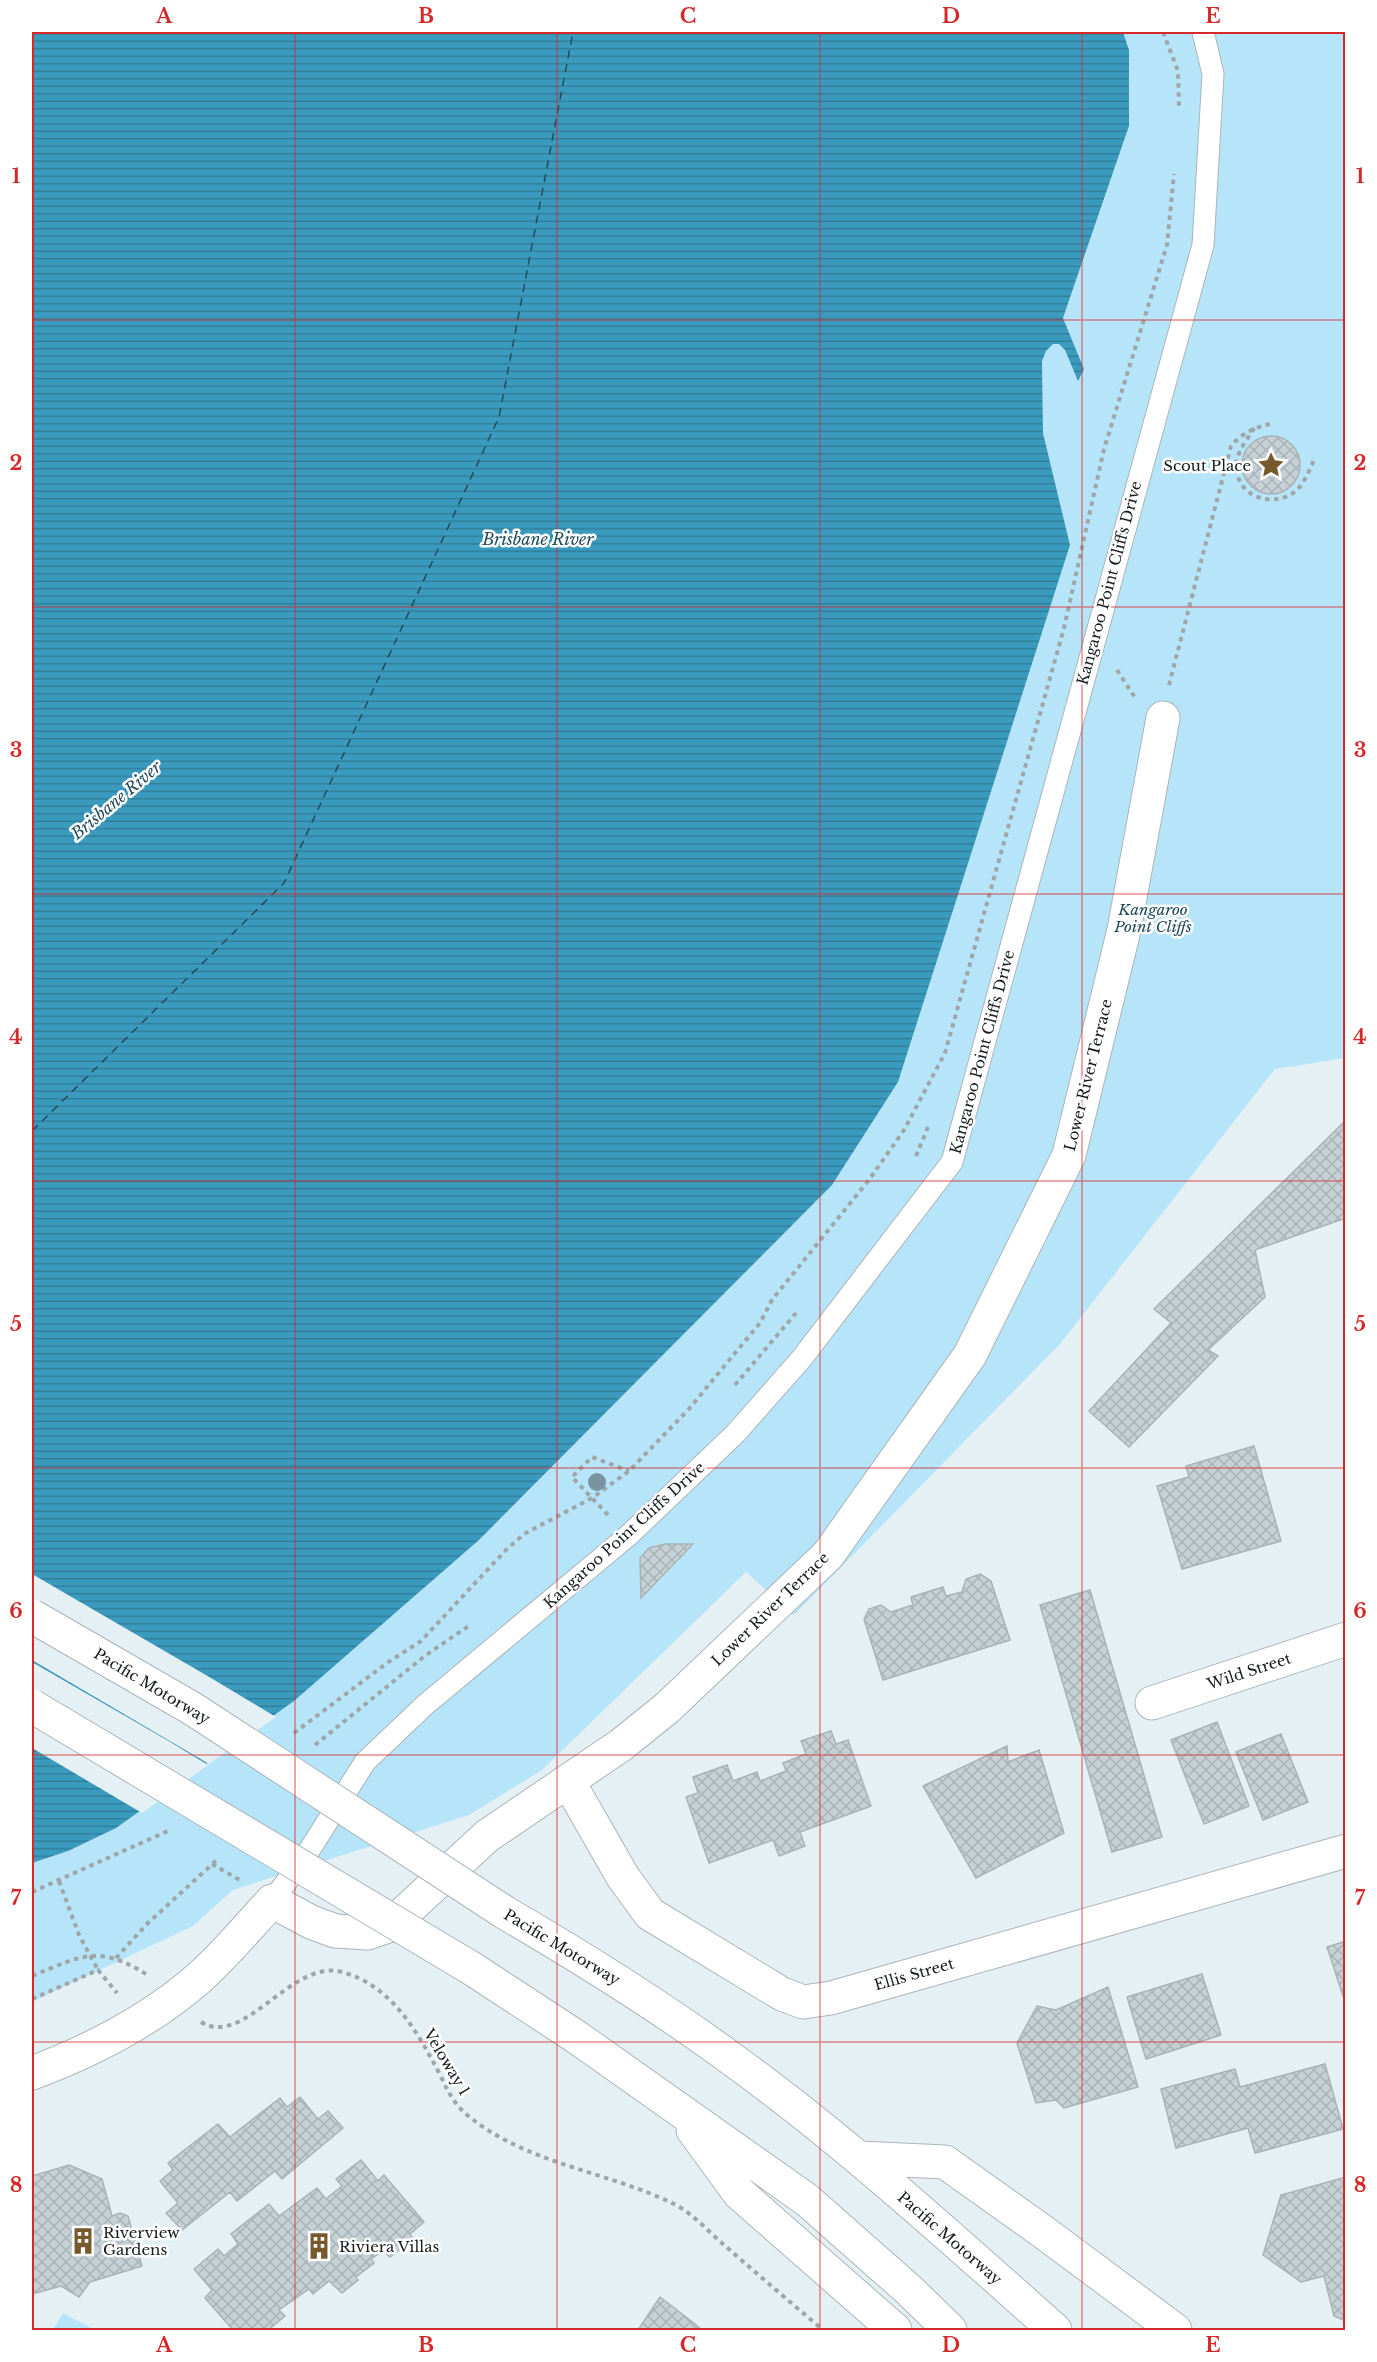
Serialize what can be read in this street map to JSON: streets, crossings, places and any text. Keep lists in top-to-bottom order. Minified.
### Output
{"streets":{"main road":["Lower River Terrace","Wild Street","Pacific Motorway","Ellis Street"],"lane":["Kangaroo Point Cliffs Drive"],"path":["Veloway 1"]},"crossings":[["Kangaroo Point Cliffs Drive","Lower River Terrace"],["Lower River Terrace","Ellis Street"]],"water":["Brisbane River"],"parks":["Kangaroo Point Cliffs"],"places":{"place":["Scout Place"],"building":["Riverview Gardens","Riviera Villas"]},"grid":{"columns":["A","B","C","D","E"],"rows":["1","2","3","4","5","6","7","8"]}}
